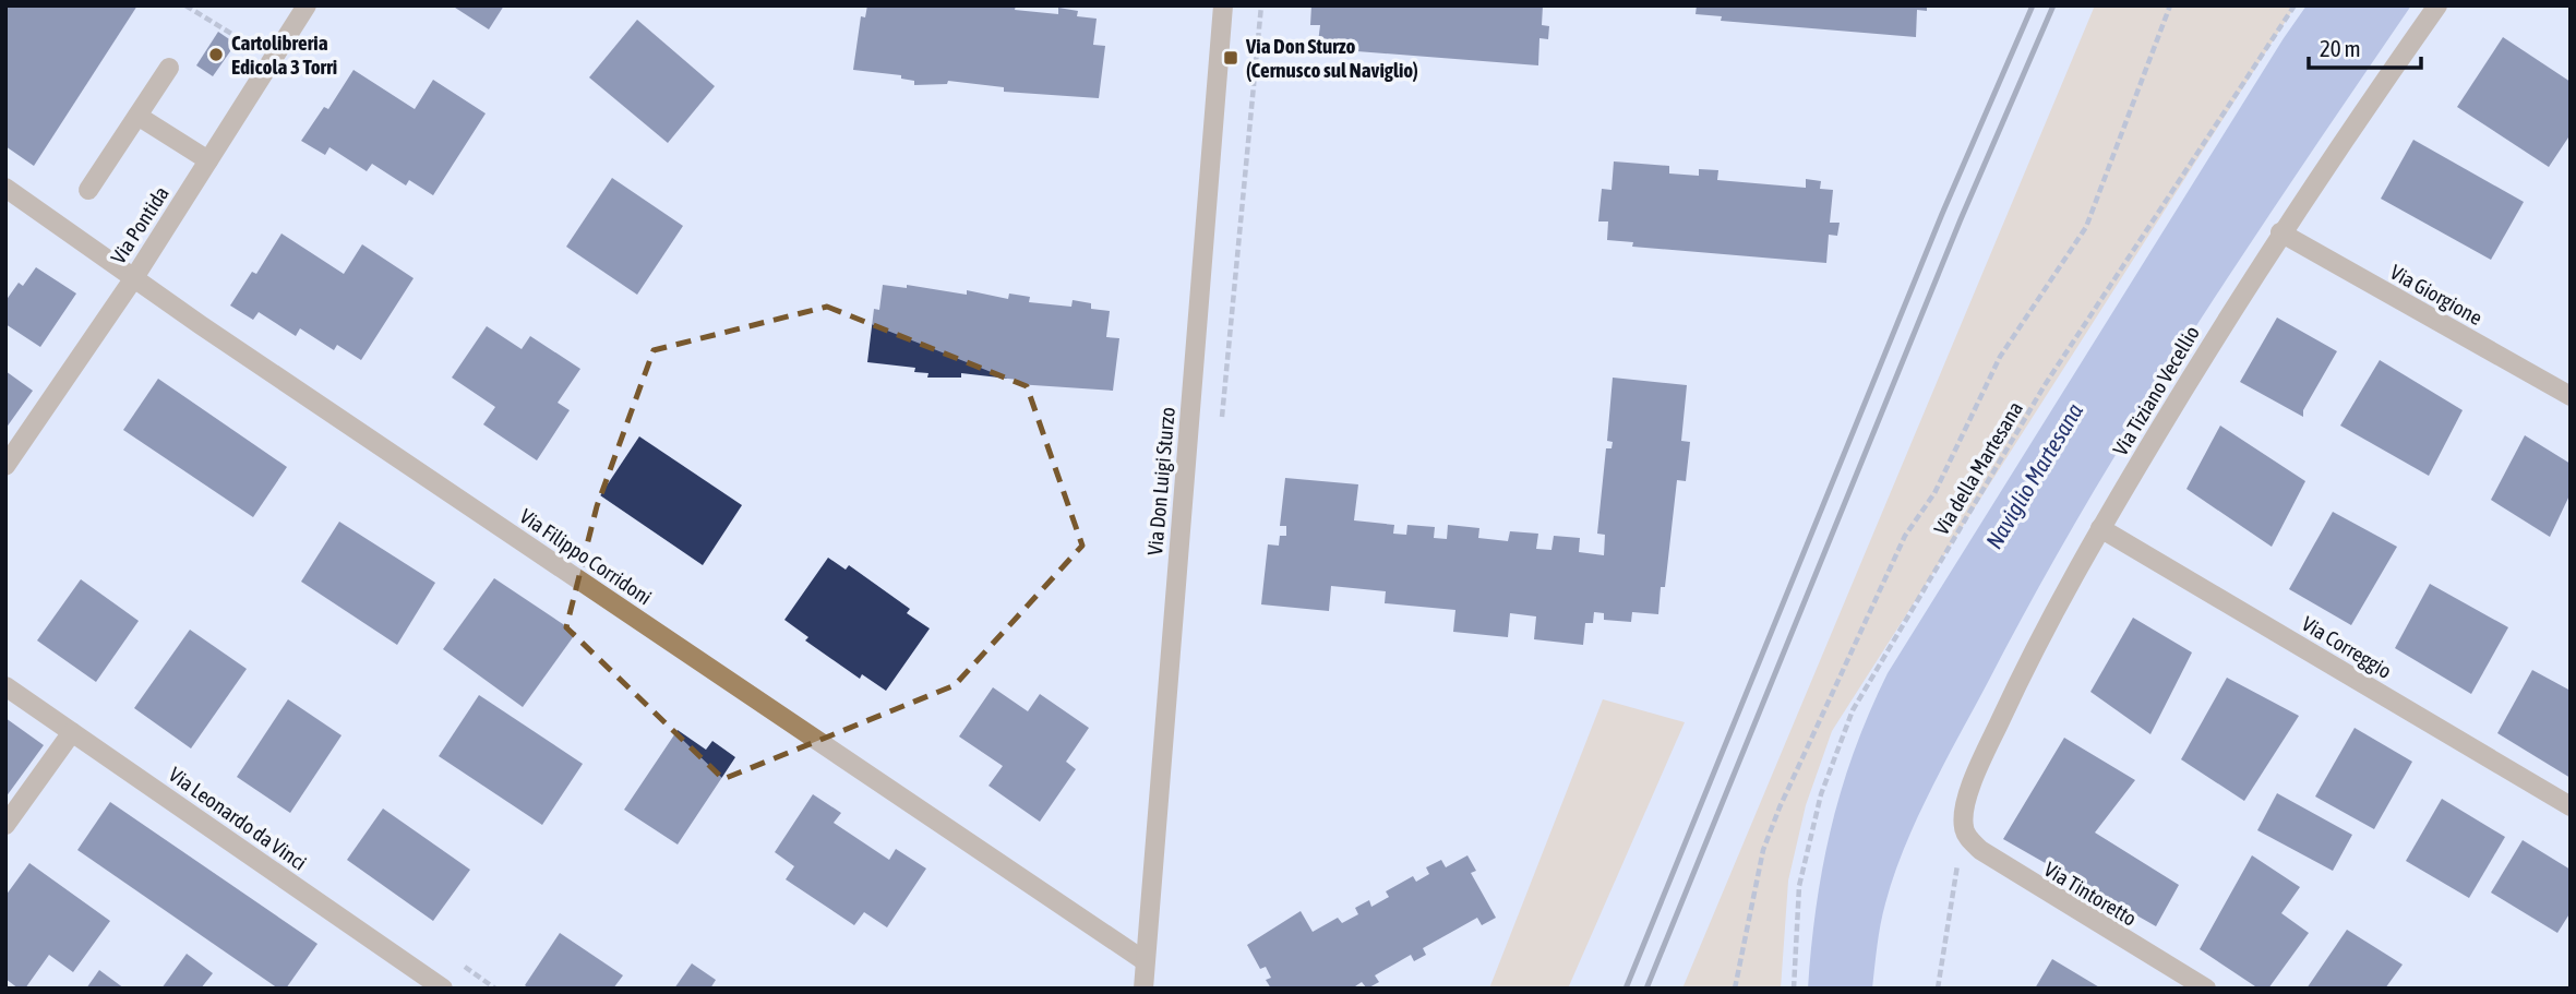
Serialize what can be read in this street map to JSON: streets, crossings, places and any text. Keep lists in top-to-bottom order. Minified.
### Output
{"streets":{"street":["Via Pontida","Via Giorgione","Via Tiziano Vecellio","Via Don Luigi Sturzo","Via Filippo Corridoni","Via Correggio","Via Leonardo da Vinci","Via Tintoretto"],"path":["Via della Martesana"]},"crossings":[["Via Pontida","Via Filippo Corridoni"],["Via Giorgione","Via Tiziano Vecellio"],["Via Tiziano Vecellio","Via Correggio"],["Via Tiziano Vecellio","Via Tintoretto"],["Via Don Luigi Sturzo","Via Filippo Corridoni"]],"water":["Naviglio Martesana"],"places":{"other":["Cartolibreria Edicola 3 Torri"],"transit":["Via Don Sturzo (Cernusco sul Naviglio)"]},"scale_bar":"20 m"}
